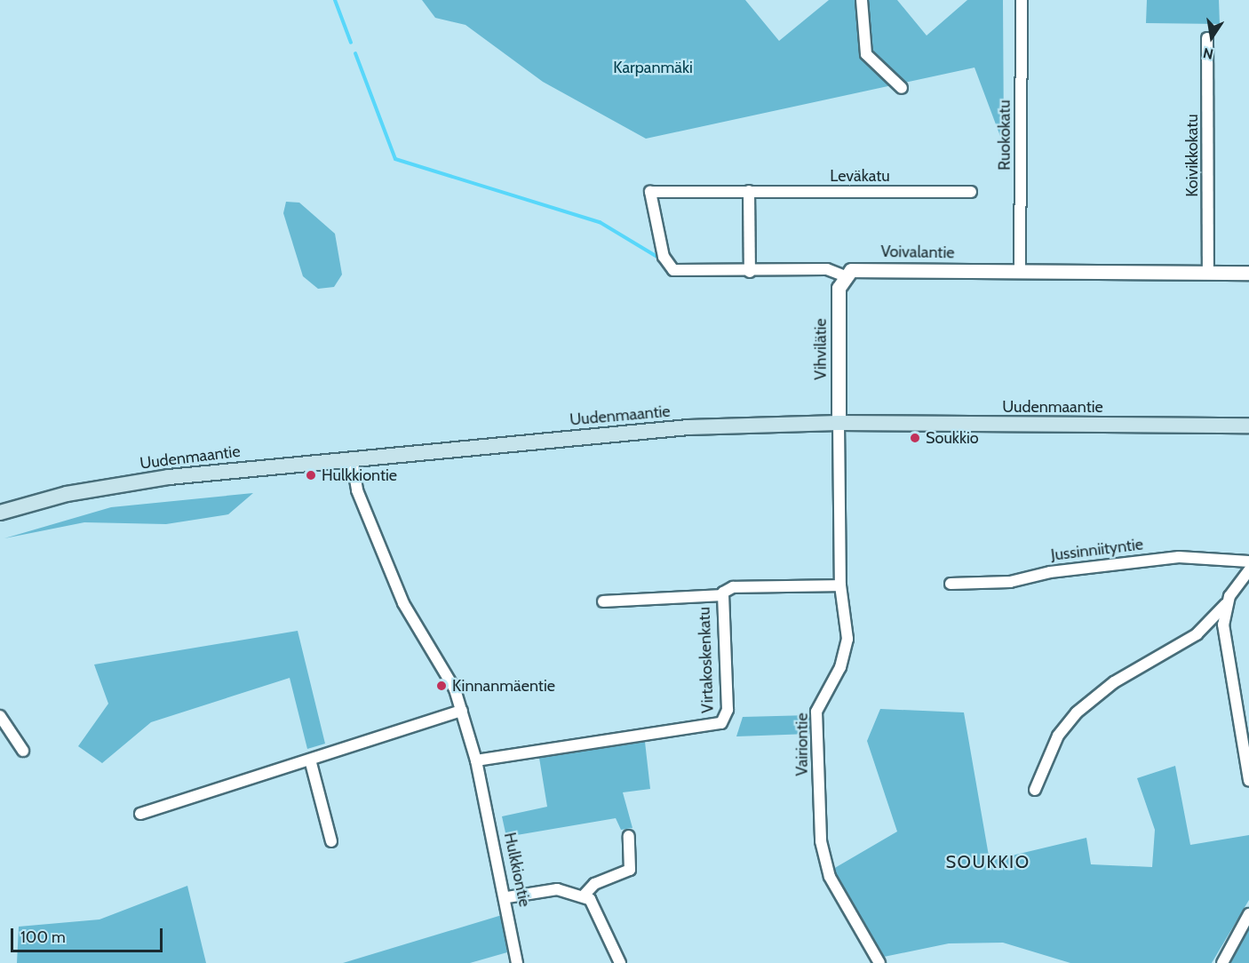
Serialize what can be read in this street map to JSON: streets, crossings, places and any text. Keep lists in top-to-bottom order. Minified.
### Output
{"streets":{"main road":["Uudenmaantie"],"street":["Ruokokatu","Koivikkokatu","Leväkatu","Voivalantie","Vihvilätie","Jussinniityntie","Virtakoskenkatu","Vairiontie","Hulkkiontie"]},"crossings":[["Ruokokatu","Voivalantie"],["Koivikkokatu","Voivalantie"],["Leväkatu","Voivalantie"],["Voivalantie","Vihvilätie"],["Vihvilätie","Uudenmaantie"],["Vihvilätie","Vairiontie"],["Uudenmaantie","Vairiontie"],["Uudenmaantie","Hulkkiontie"],["Virtakoskenkatu","Vairiontie"],["Virtakoskenkatu","Hulkkiontie"]],"districts":["SOUKKIO"],"parks":["Karpanmäki"],"places":["Soukkio","Hulkkiontie","Kinnanmäentie"],"scale_bar":"100 m","north":"bottom"}
